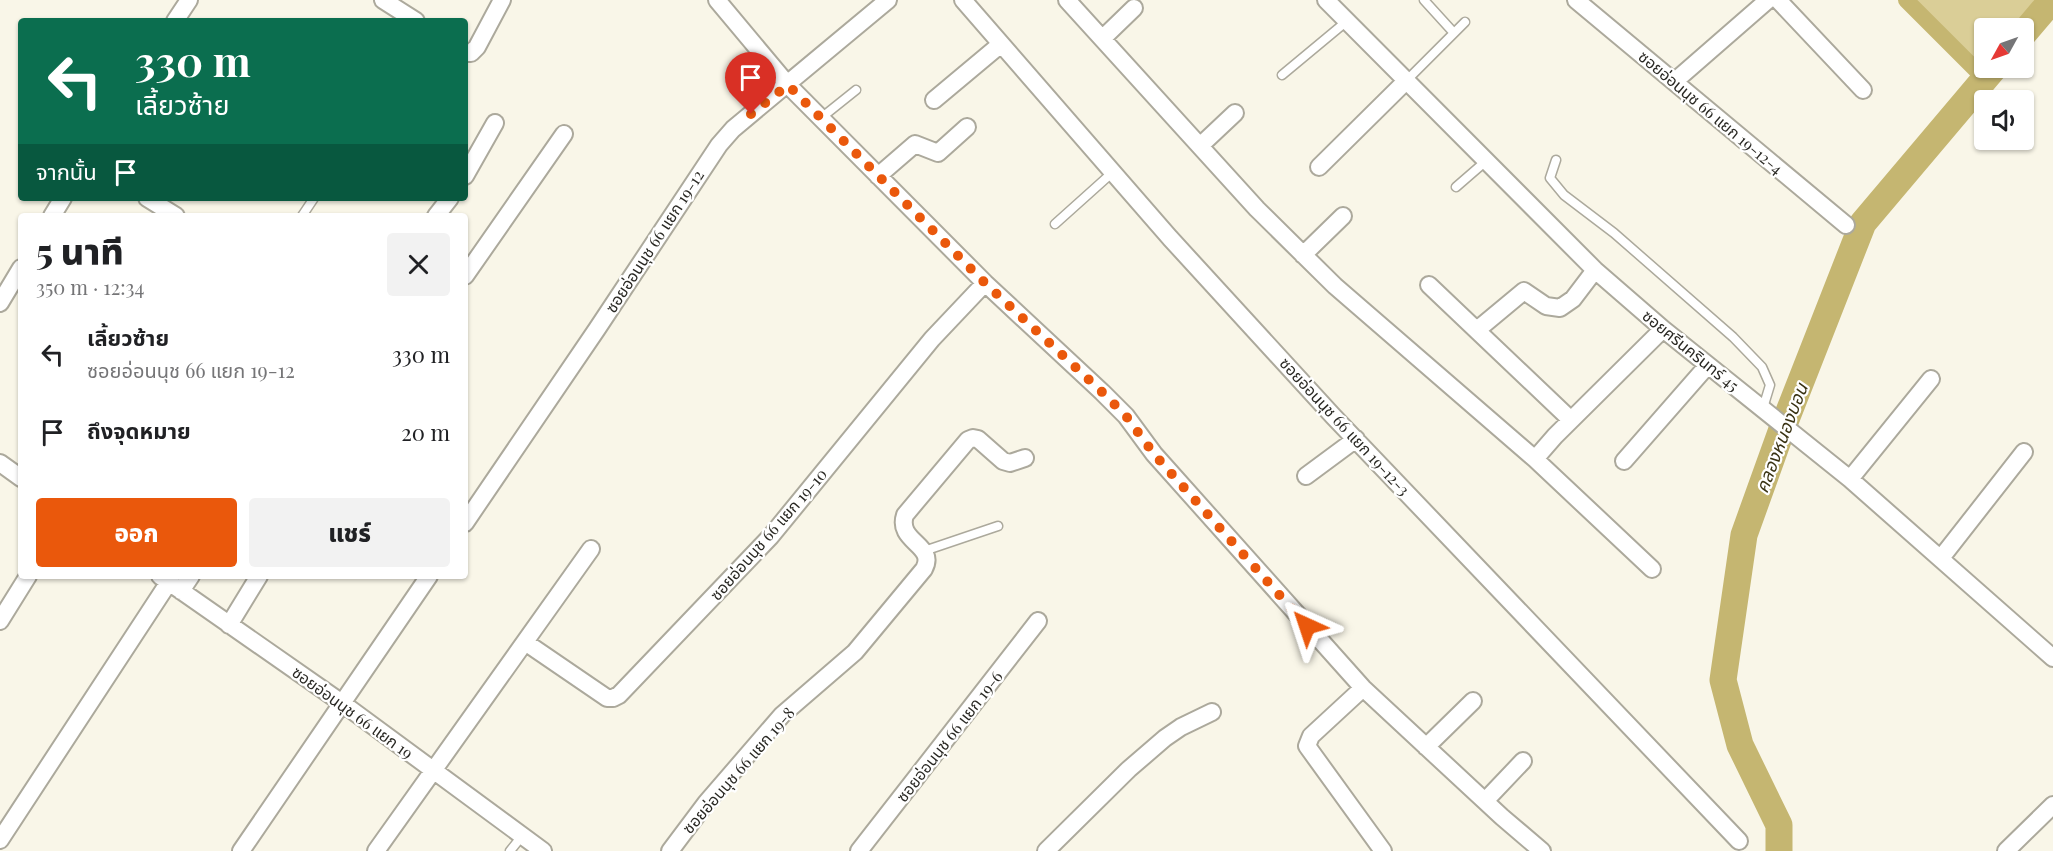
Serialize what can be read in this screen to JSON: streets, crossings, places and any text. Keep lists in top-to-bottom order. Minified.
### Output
{"streets":{"street":["ซอยอ่อนนุช 66 แยก 19-12-4","ซอยอ่อนนุช 66 แยก 19-12","ซอยศรีนครินทร์ 45","ซอยอ่อนนุช 66 แยก 19-12-3","ซอยอ่อนนุช 66 แยก 19-10","ซอยอ่อนนุช 66 แยก 19","ซอยอ่อนนุช 66 แยก 19-6","ซอยอ่อนนุช 66 แยก 19-8"]},"water":["คลองหนองบอน"],"north":"bottom left","page":{"turn":["330 m","เลี้ยวซ้าย"],"then":"จากนั้น","heading":["5 นาที","350 m · 12:34"],"list":[{"name":"เลี้ยวซ้าย","note":"ซอยอ่อนนุช 66 แยก 19-12","value":"330 m"},{"name":"ถึงจุดหมาย","value":"20 m"}],"buttons":["ออก","แชร์"]}}
